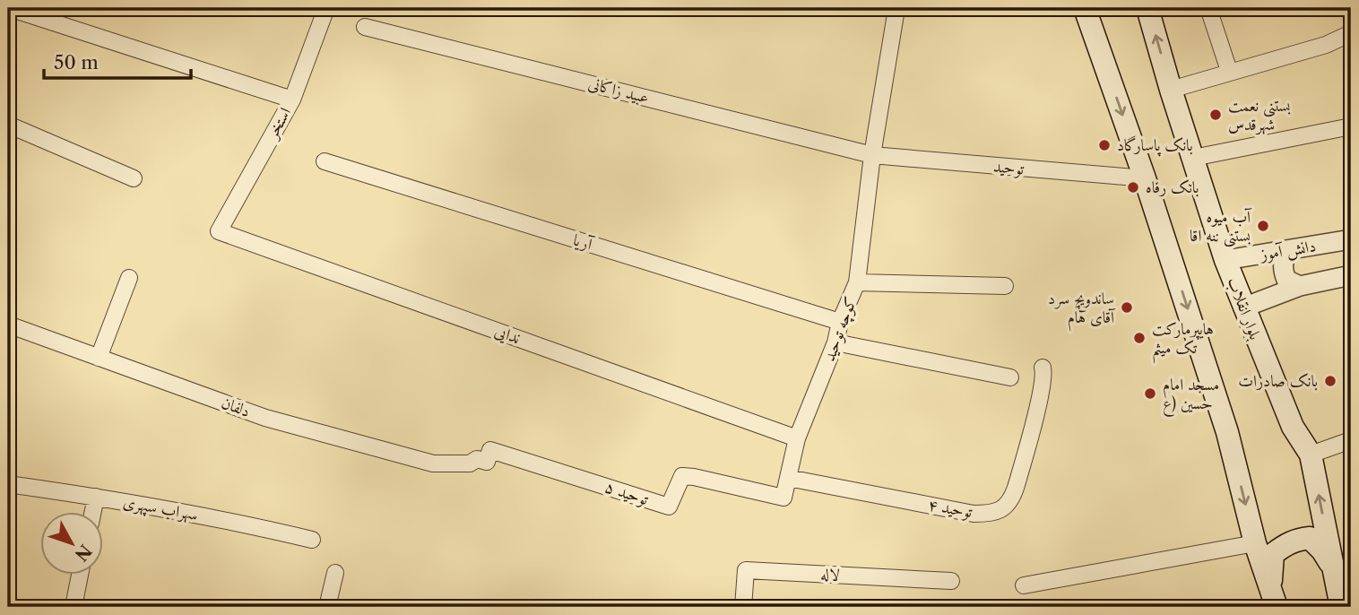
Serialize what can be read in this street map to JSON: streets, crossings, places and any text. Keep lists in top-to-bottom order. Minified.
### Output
{"streets":{"main road":["بلوار انقلاب"],"street":["عبید زاکانی","استخر","توحید","آریا","دانش آموز","کوچه توحید","ندایی","دلفان","توحید ۵","سهراب سپهری","توحید ۴","لاله"]},"crossings":[["عبید زاکانی","توحید"],["عبید زاکانی","کوچه توحید"],["استخر","ندایی"],["توحید","کوچه توحید"],["آریا","کوچه توحید"],["دانش آموز","بلوار انقلاب"],["کوچه توحید","ندایی"],["کوچه توحید","توحید ۵"],["کوچه توحید","توحید ۴"],["دلفان","توحید ۵"]],"places":["بستنی نعمت شهرقدس","بانک پاسارگاد","بانک رفاه","آب میوه بستنی ننه اقا","ساندویچ سرد آقای هام","هایپرمارکت تک میثم","بانک صادرات","مسجد امام حسین (ع"],"scale_bar":"50 m","north":"bottom right"}
